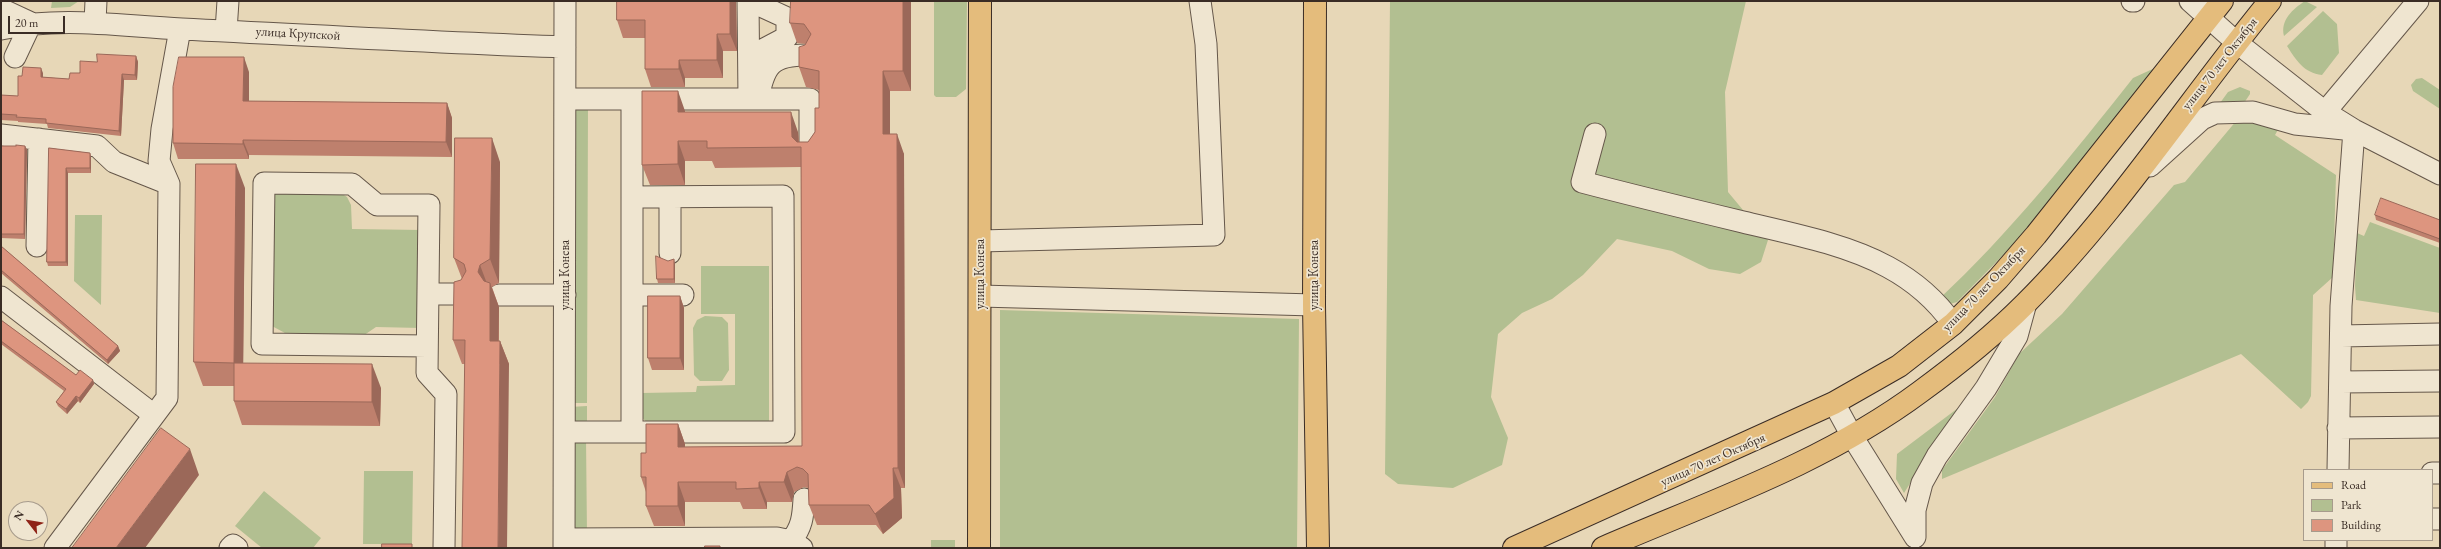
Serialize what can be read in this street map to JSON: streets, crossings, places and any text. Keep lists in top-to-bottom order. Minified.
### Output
{"streets":{"main road":["улица 70 лет Октября","улица Конева"],"street":["улица Крупской"]},"crossings":[["улица Крупской","улица Конева"]],"legend":["Road","Park","Building"],"scale_bar":"20 m","north":"top left"}
